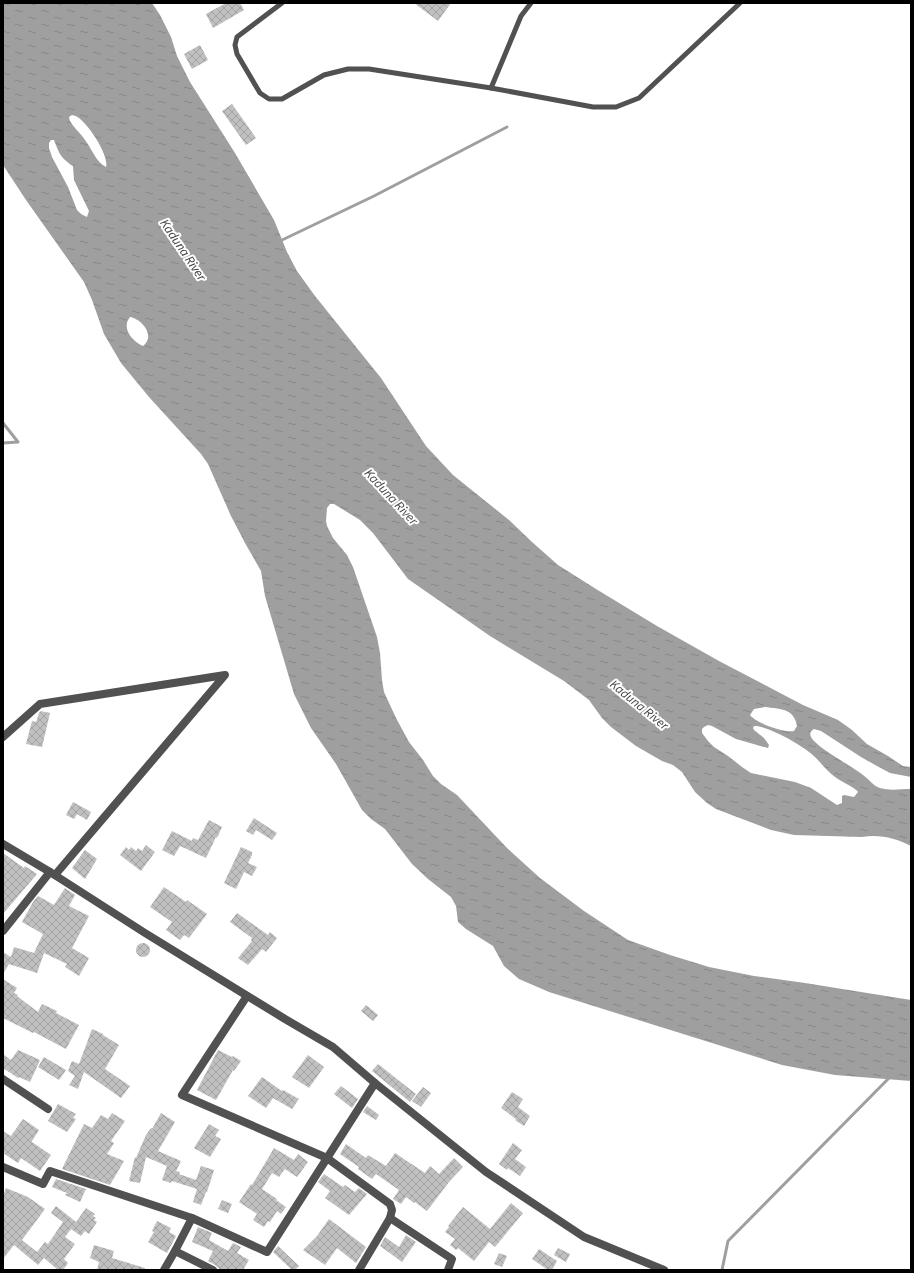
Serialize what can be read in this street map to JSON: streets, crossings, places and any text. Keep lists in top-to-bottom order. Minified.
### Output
{"water":["Kaduna River"]}
